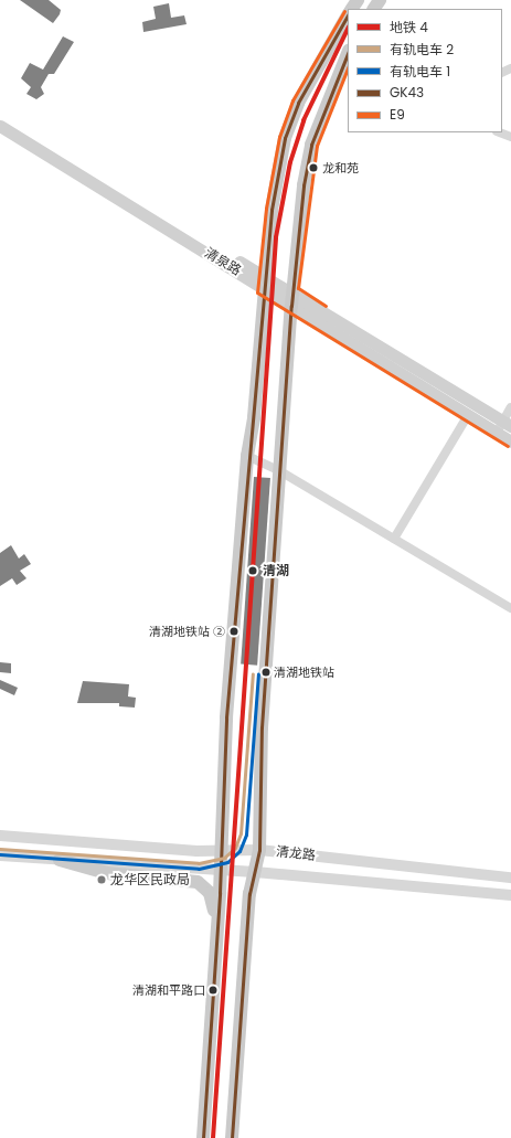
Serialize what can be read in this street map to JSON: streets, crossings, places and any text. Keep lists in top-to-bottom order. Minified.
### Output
{"streets":{"main road":["清泉路"],"street":["清龙路"]},"places":["龙和苑","清湖","清湖地铁站 ②","清湖地铁站","龙华区民政局","清湖和平路口"],"lines":["transit line E9","transit line GK43","metro line 4","tram line 2","tram line 1"],"legend":["地铁 4","有轨电车 2","有轨电车 1","GK43","E9"]}
